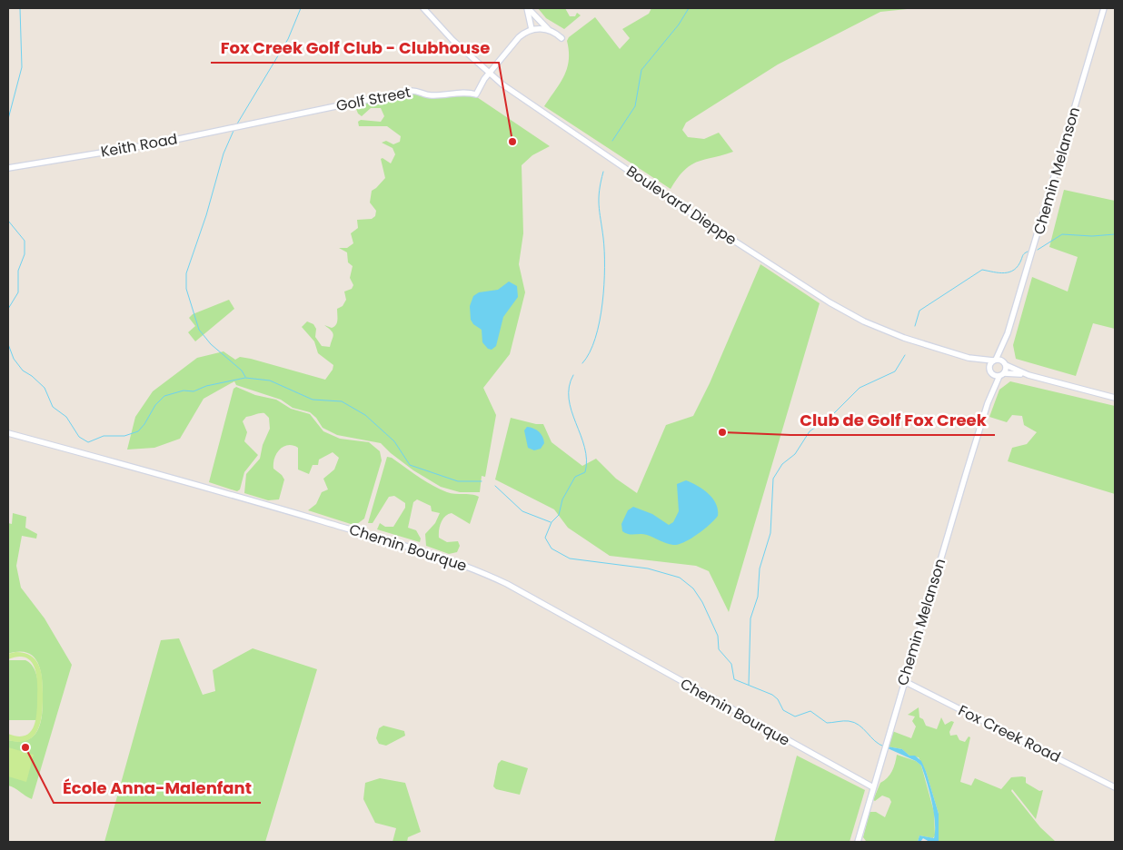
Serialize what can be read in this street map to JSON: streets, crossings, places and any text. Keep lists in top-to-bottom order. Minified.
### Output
{"streets":{"street":["Golf Street","Keith Road","Chemin Melanson","Boulevard Dieppe","Chemin Bourque","Fox Creek Road"]},"crossings":[["Golf Street","Keith Road"],["Golf Street","Boulevard Dieppe"],["Chemin Melanson","Chemin Bourque"],["Chemin Melanson","Fox Creek Road"]],"places":["Fox Creek Golf Club - Clubhouse","Club de Golf Fox Creek","École Anna-Malenfant"]}
